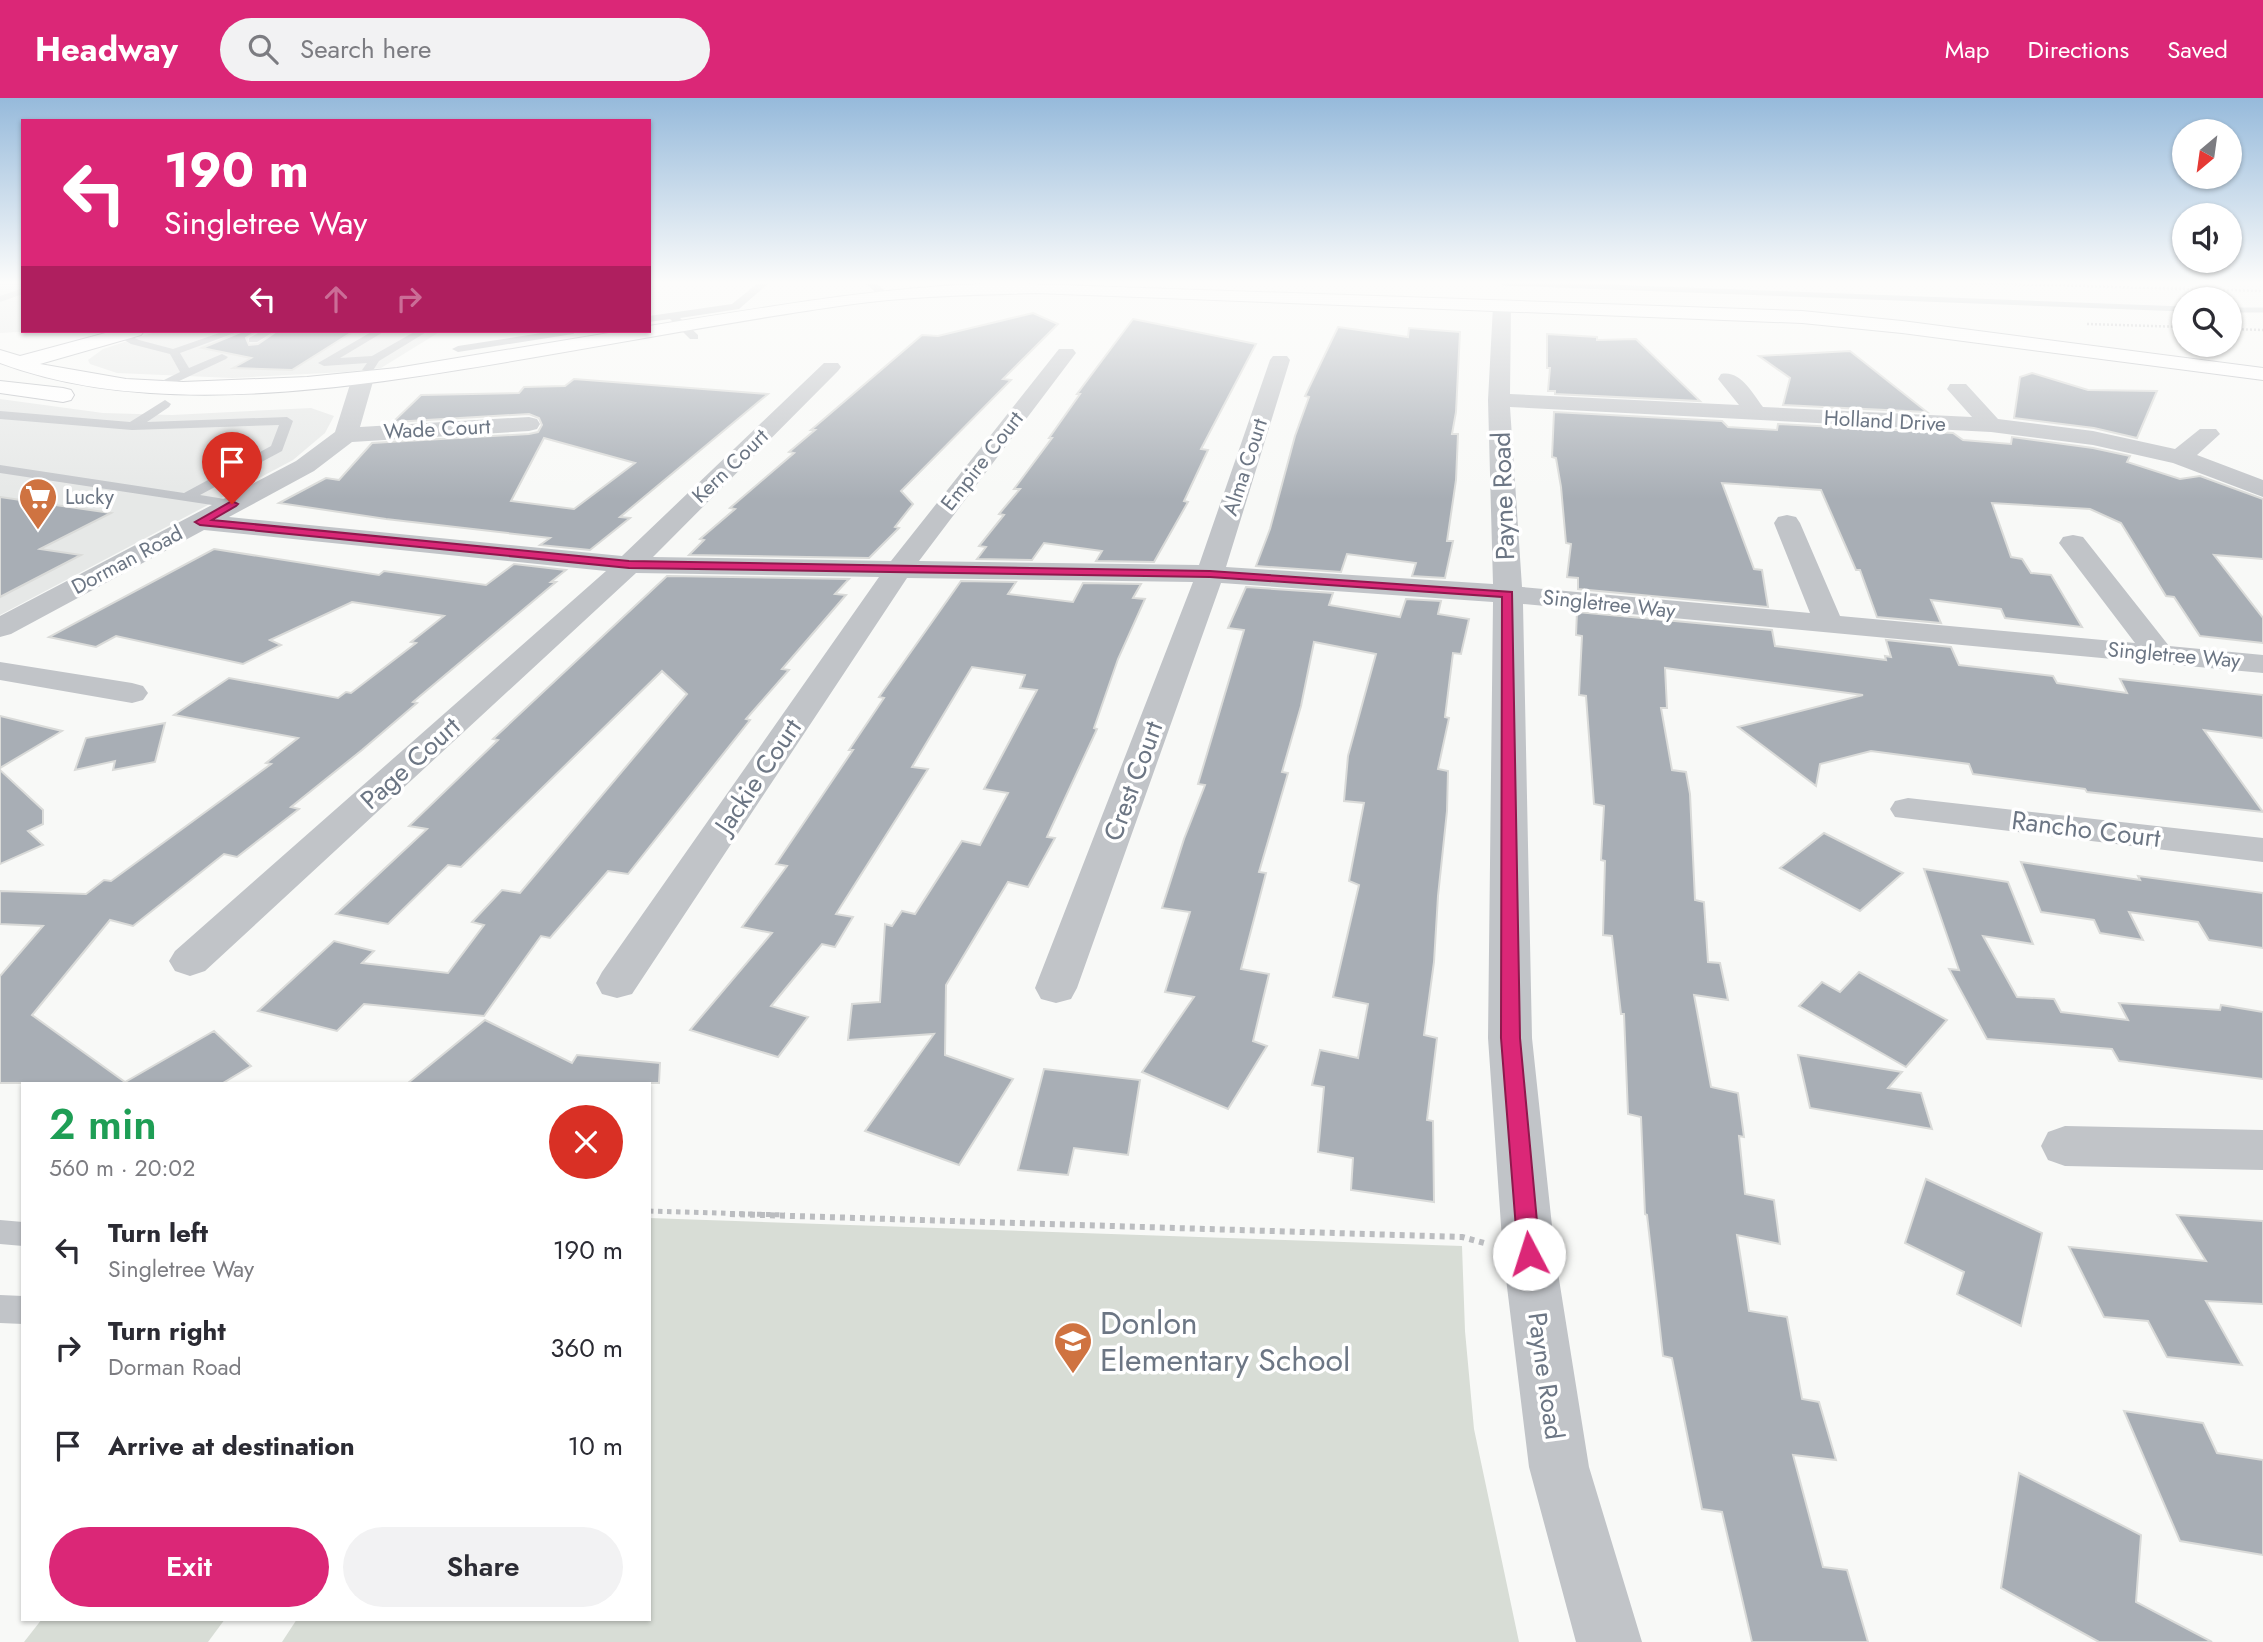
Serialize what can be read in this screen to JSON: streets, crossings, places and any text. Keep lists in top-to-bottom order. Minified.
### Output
{"streets":{"street":["Holland Drive","Wade Court","Empire Court","Kern Court","Alma Court","Payne Road","Dorman Road","Singletree Way","Page Court","Jackie Court","Crest Court","Rancho Court"]},"crossings":[["Holland Drive","Payne Road"],["Wade Court","Dorman Road"],["Empire Court","Singletree Way"],["Empire Court","Jackie Court"],["Kern Court","Singletree Way"],["Kern Court","Page Court"],["Alma Court","Singletree Way"],["Alma Court","Crest Court"],["Payne Road","Singletree Way"],["Dorman Road","Singletree Way"],["Singletree Way","Page Court"],["Singletree Way","Jackie Court"],["Singletree Way","Crest Court"]],"places":{"supermarket":["Lucky"],"school or university":["Donlon Elementary School"]},"north":"bottom left","page":{"header":"Headway","search":"Search here","nav":["Map","Directions","Saved"],"turn":["190 m","Singletree Way"],"heading":["2 min","560 m · 20:02"],"list":[{"name":"Turn left","note":"Singletree Way","value":"190 m"},{"name":"Turn right","note":"Dorman Road","value":"360 m"},{"name":"Arrive at destination","value":"10 m"}],"buttons":["Exit","Share"]}}
